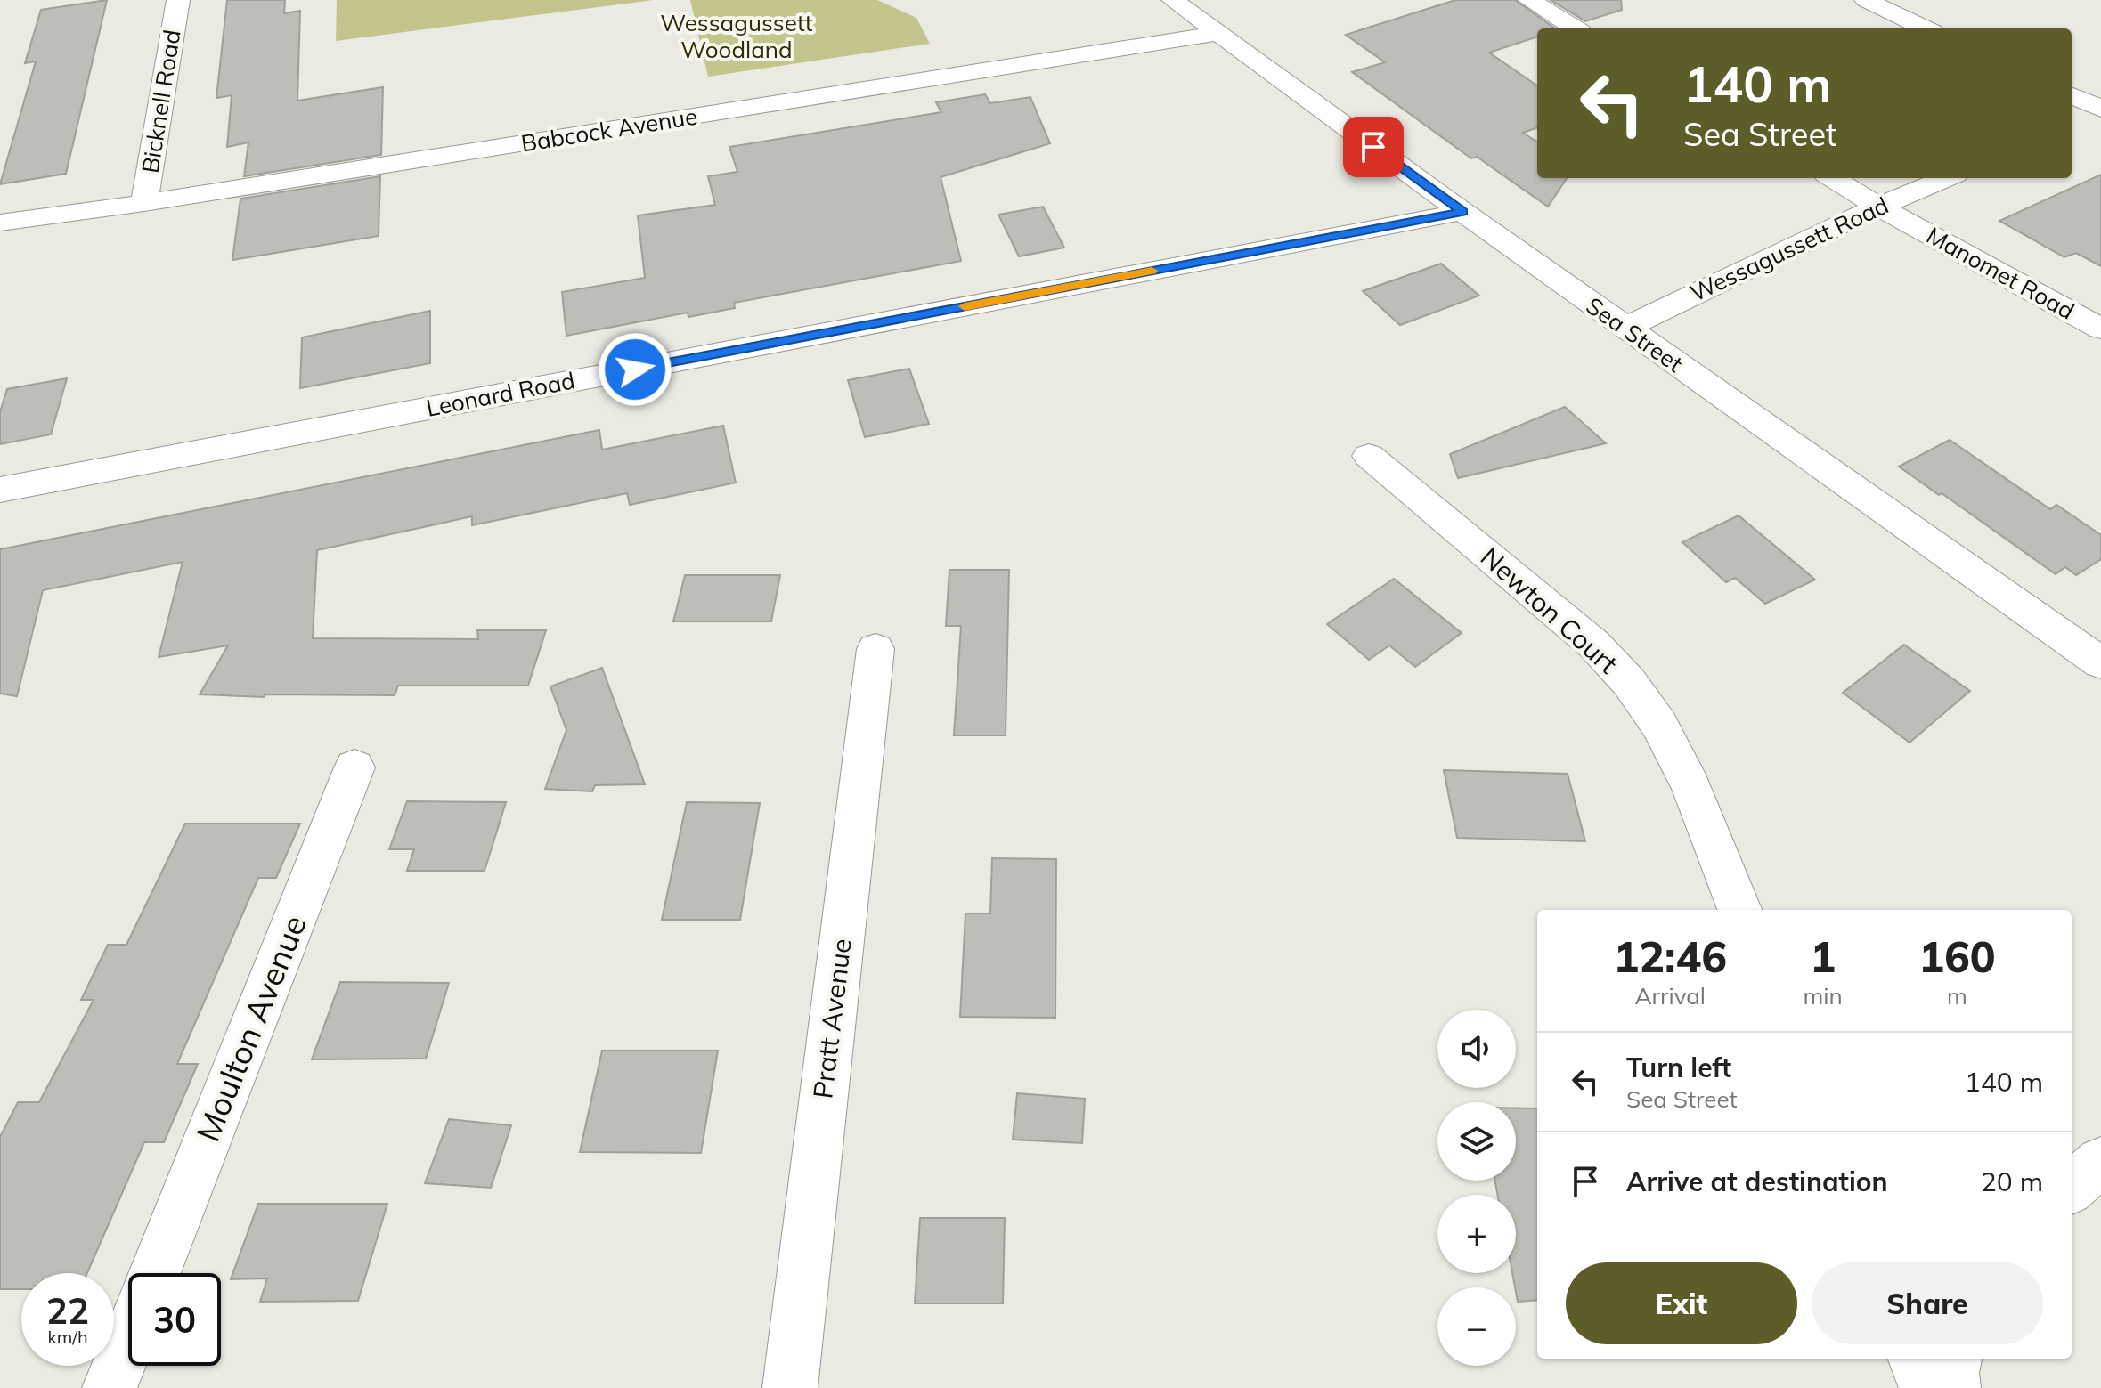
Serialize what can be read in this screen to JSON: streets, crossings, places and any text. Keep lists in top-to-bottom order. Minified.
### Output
{"streets":{"street":["Bicknell Road","Babcock Avenue","Wessagussett Road","Manomet Road","Sea Street","Leonard Road","Newton Court","Pratt Avenue","Moulton Avenue"]},"crossings":[["Bicknell Road","Babcock Avenue"],["Babcock Avenue","Sea Street"],["Wessagussett Road","Manomet Road"],["Wessagussett Road","Sea Street"],["Sea Street","Leonard Road"]],"parks":["Wessagussett Woodland"],"page":{"turn":["140 m","Sea Street"],"eta":["12:46","Arrival","1","min","160","m"],"map_buttons":["+","−"],"list":[{"name":"Turn left","note":"Sea Street","value":"140 m"},{"name":"Arrive at destination","value":"20 m"}],"buttons":["Exit","Share"],"speed":"22 km/h","limit":"30"}}
